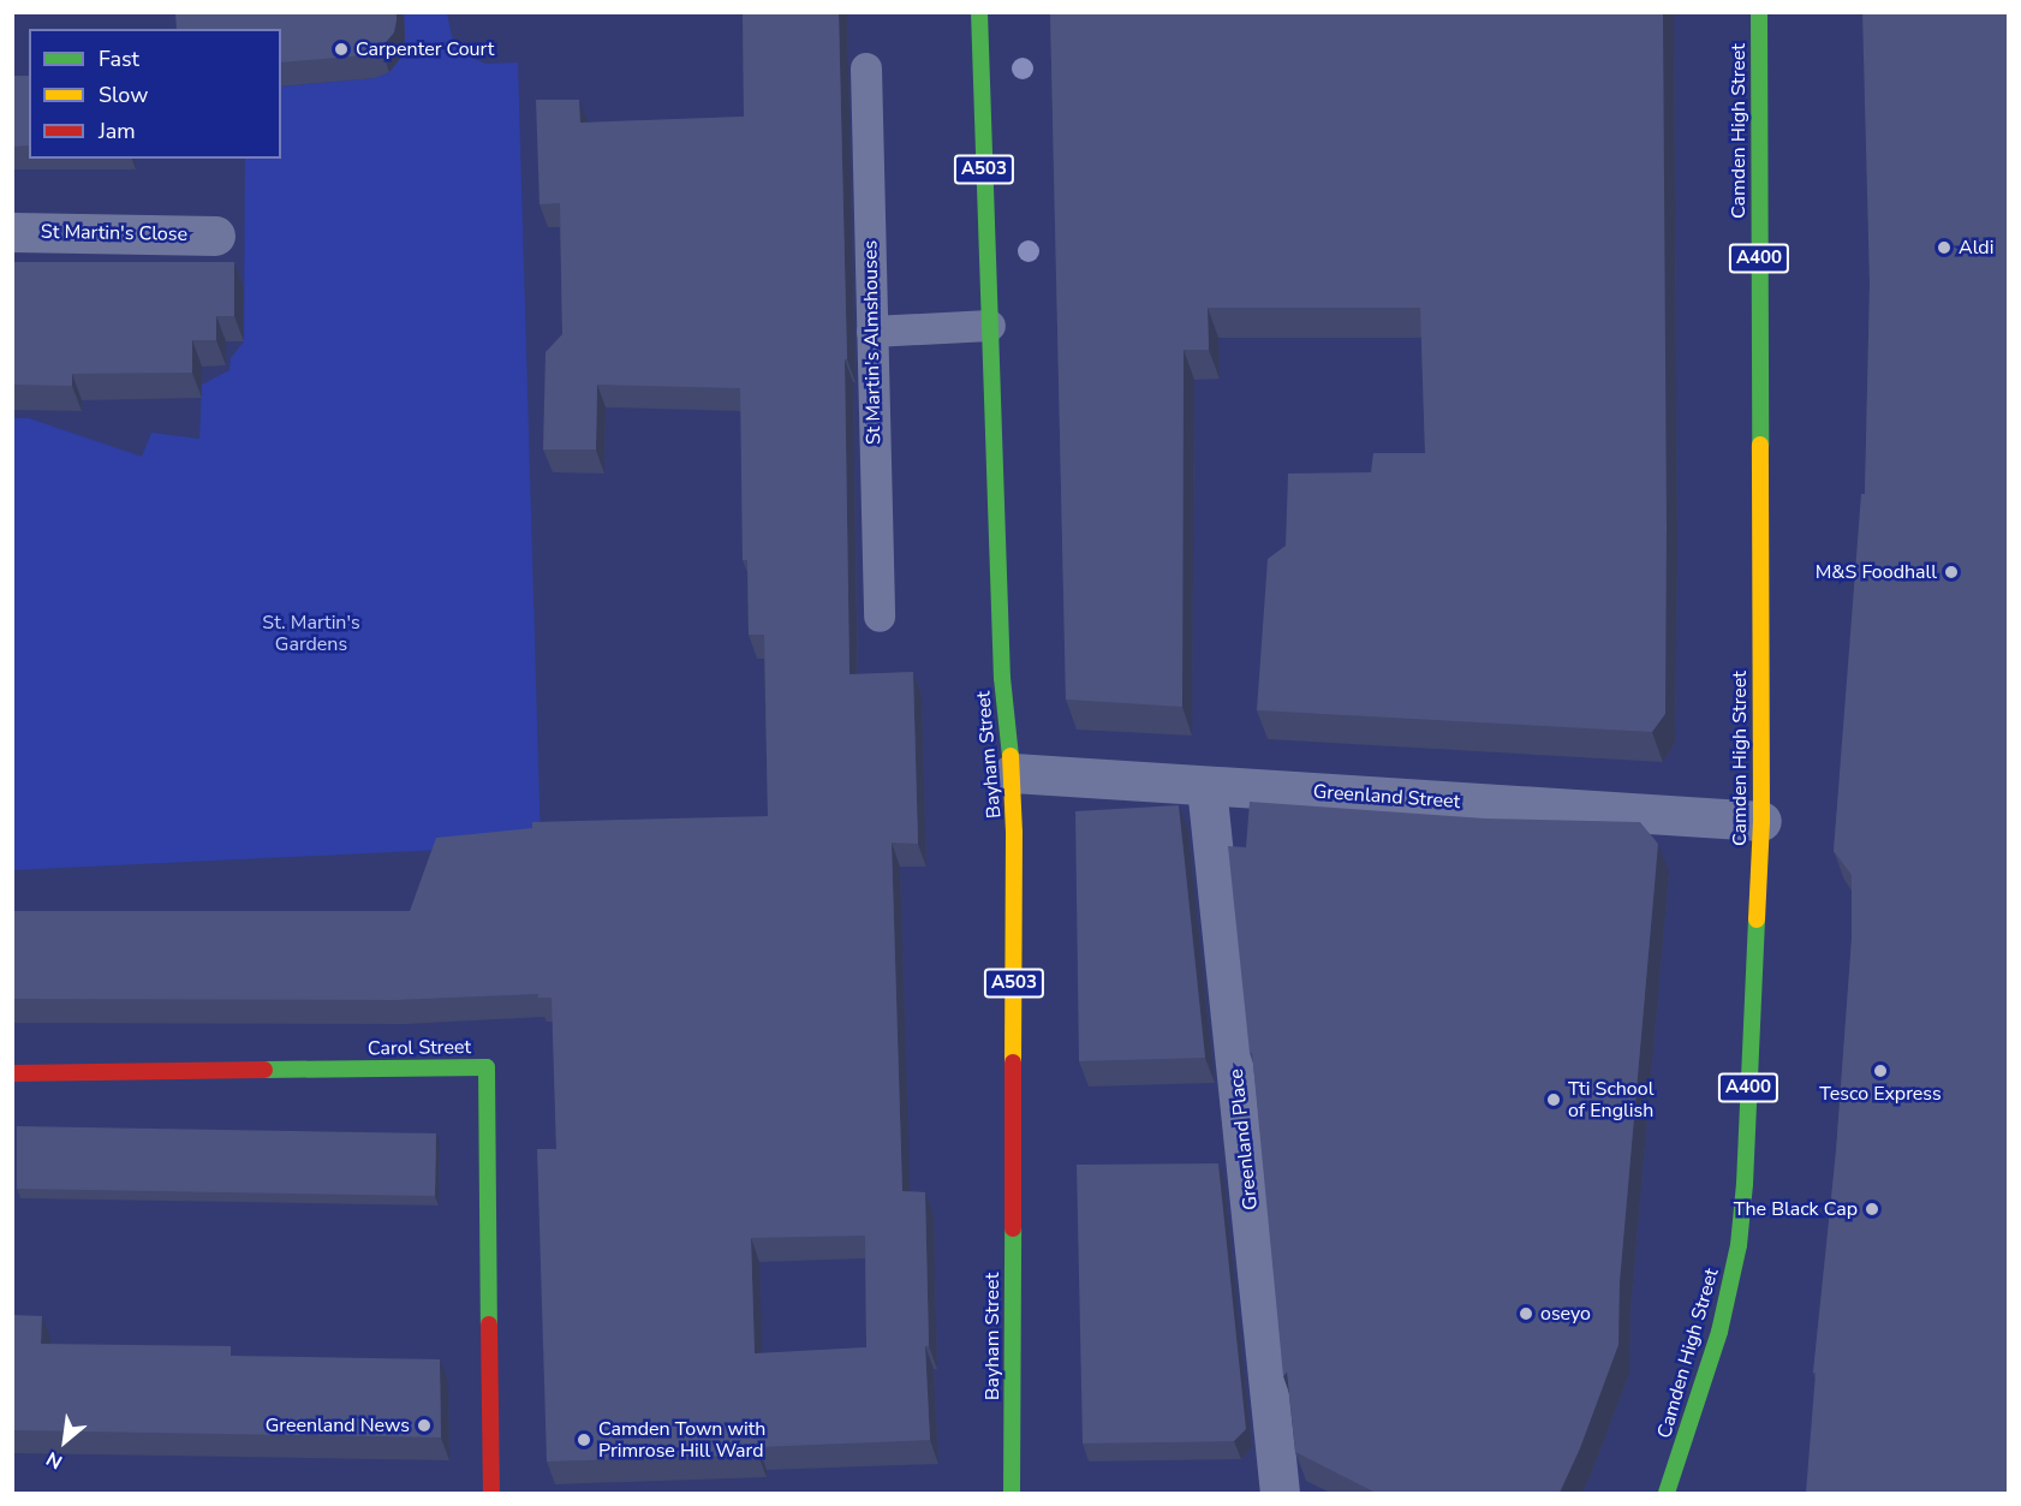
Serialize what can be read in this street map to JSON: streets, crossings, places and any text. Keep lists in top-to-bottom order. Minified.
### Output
{"streets":{"main road":["Camden High Street","A503","A400","Bayham Street","Carol Street"],"street":["St Martin's Close","Greenland Street","Greenland Place"],"lane":["St Martin's Almshouses"]},"crossings":[["Camden High Street","Greenland Street"],["Bayham Street","Greenland Street"],["Greenland Street","Greenland Place"]],"parks":["St. Martin's Gardens"],"places":["Carpenter Court","Aldi","M&S Foodhall","Tesco Express","Tti School of English","The Black Cap","oseyo","Greenland News","Camden Town with Primrose Hill Ward"],"legend":["Fast","Slow","Jam"],"north":"bottom left"}
